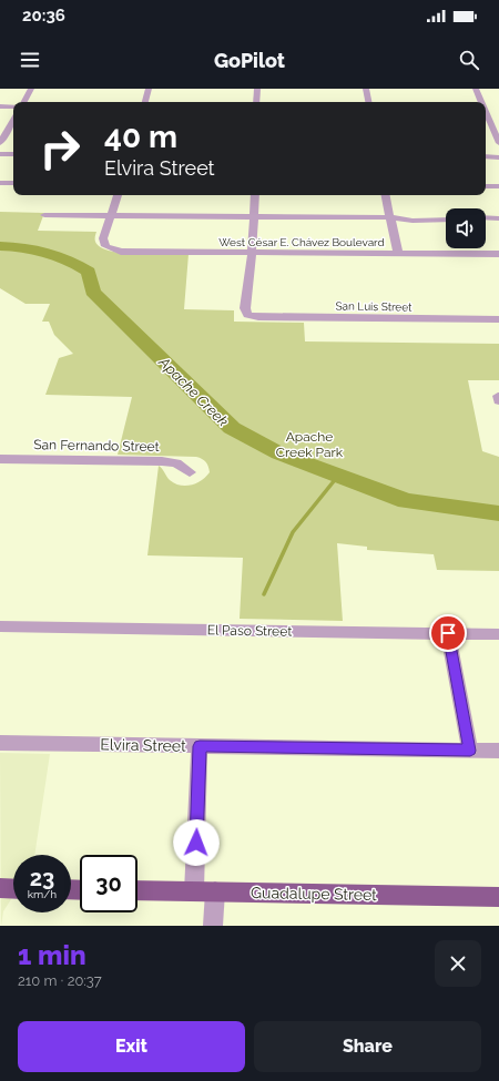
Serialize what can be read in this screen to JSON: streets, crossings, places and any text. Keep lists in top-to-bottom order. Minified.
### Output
{"streets":{"main road":["Guadalupe Street"],"street":["West César E. Chávez Boulevard","San Luis Street","San Fernando Street","El Paso Street","Elvira Street"]},"crossings":[["West César E. Chávez Boulevard","San Luis Street"]],"water":["Apache Creek"],"parks":["Apache Creek Park"],"page":{"status":"20:36","header":"GoPilot","turn":["40 m","Elvira Street"],"speed":"23 km/h","limit":"30","heading":["1 min","210 m · 20:37"],"buttons":["Exit","Share"]}}
